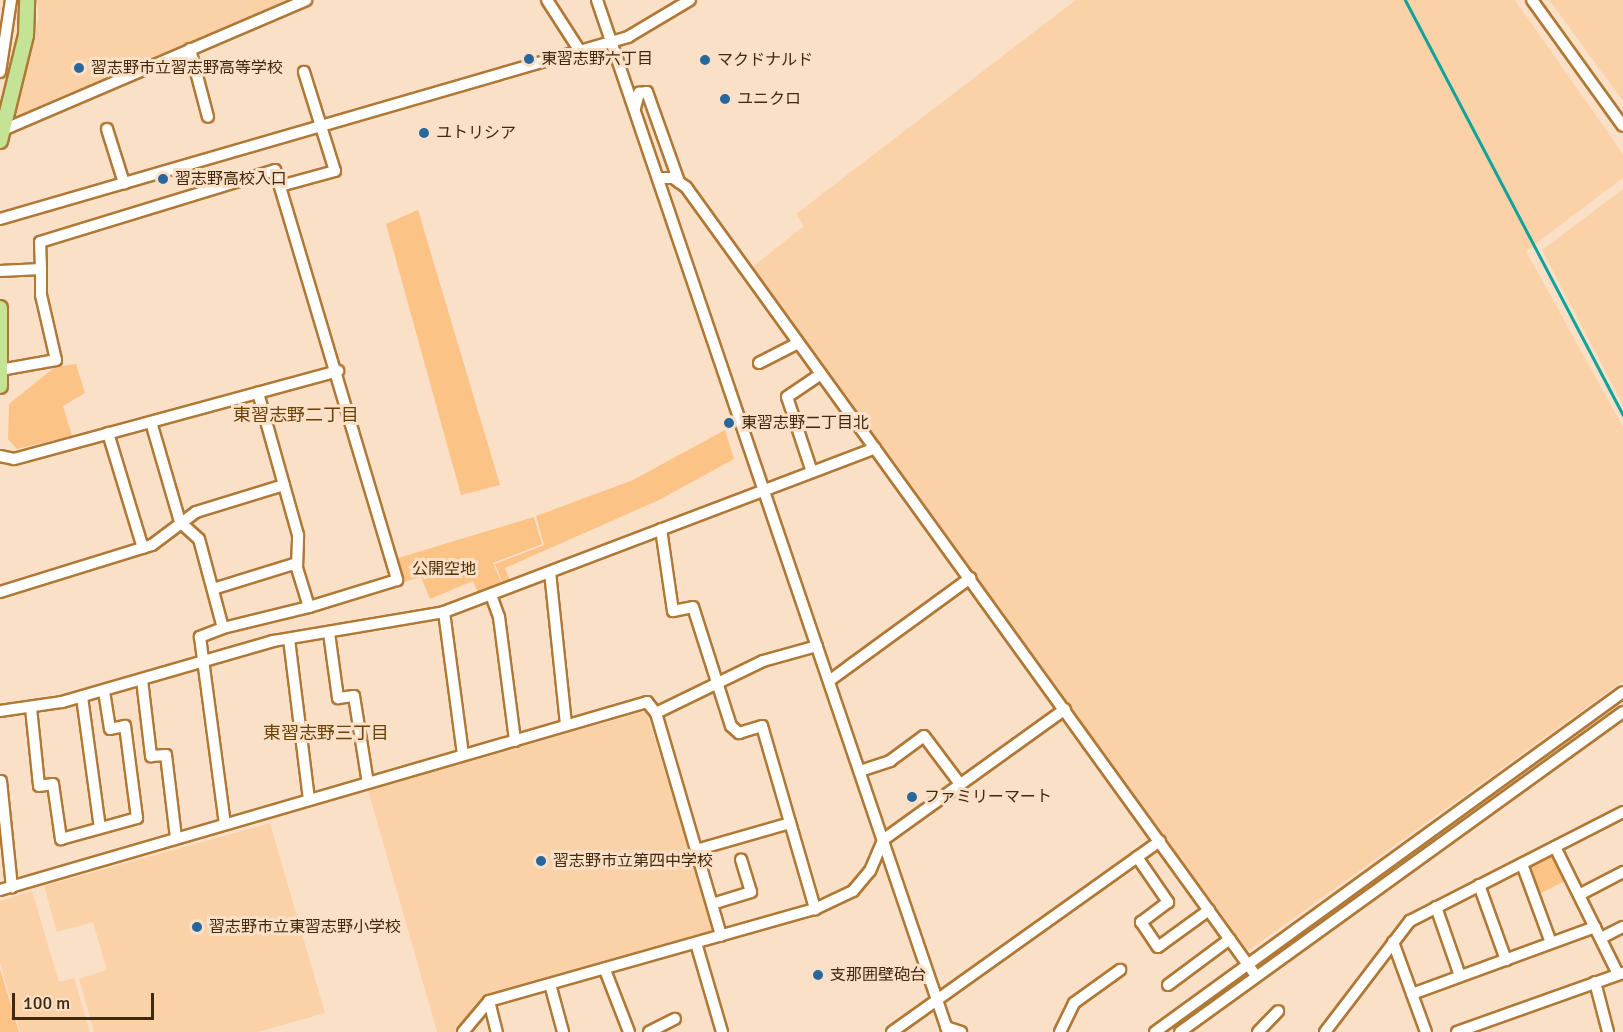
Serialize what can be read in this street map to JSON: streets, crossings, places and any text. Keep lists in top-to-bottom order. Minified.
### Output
{"districts":["東習志野二丁目","東習志野三丁目"],"parks":["公開空地"],"places":["東習志野六丁目","マクドナルド","習志野市立習志野高等学校","ユニクロ","ユトリシア","習志野高校入口","東習志野二丁目北","ファミリーマート","習志野市立第四中学校","習志野市立東習志野小学校","支那囲壁砲台"],"scale_bar":"100 m"}
